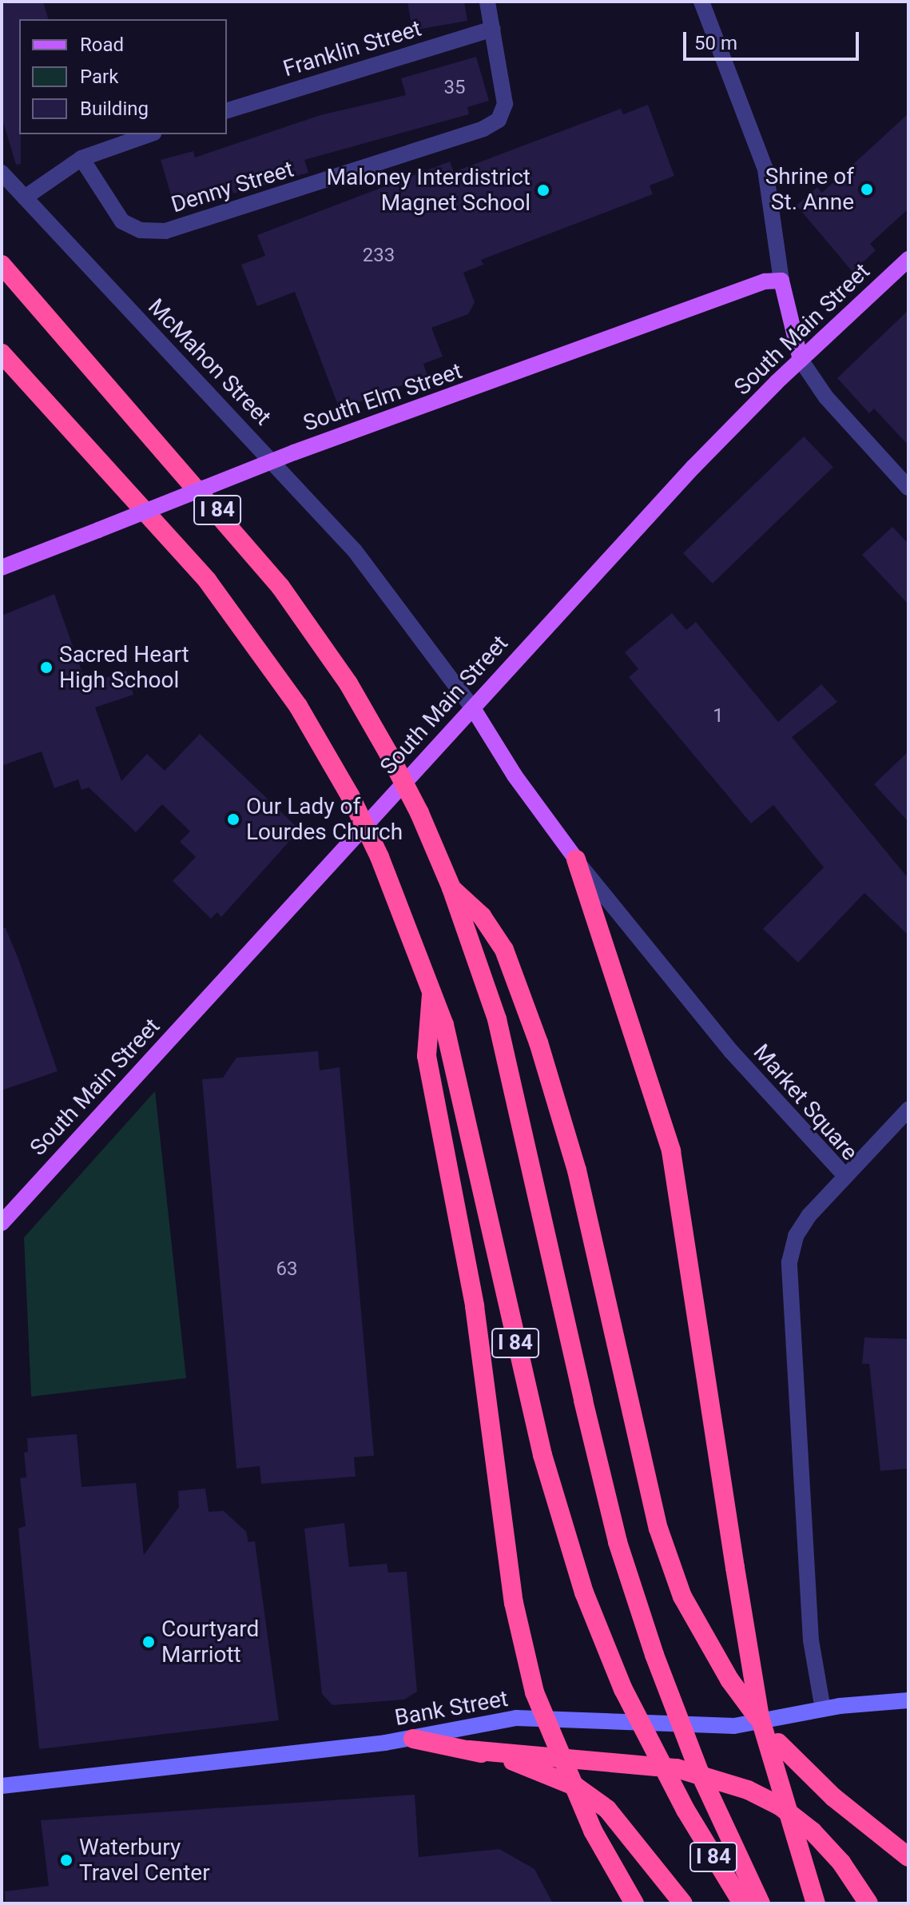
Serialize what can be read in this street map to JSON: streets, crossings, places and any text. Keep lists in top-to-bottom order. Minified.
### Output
{"streets":{"highway":["I 84"],"main road":["South Main Street","South Elm Street","Market Square","Bank Street"],"street":["Franklin Street","Denny Street","McMahon Street"]},"crossings":[["Franklin Street","Denny Street"],["South Main Street","McMahon Street"],["South Main Street","Market Square"],["McMahon Street","Market Square"],["Market Square","Bank Street"]],"places":["Shrine of St. Anne","Maloney Interdistrict Magnet School","Sacred Heart High School","Our Lady of Lourdes Church","Courtyard Marriott","Waterbury Travel Center"],"house_numbers":["35","233","1","63"],"legend":["Road","Park","Building"],"scale_bar":"50 m"}
